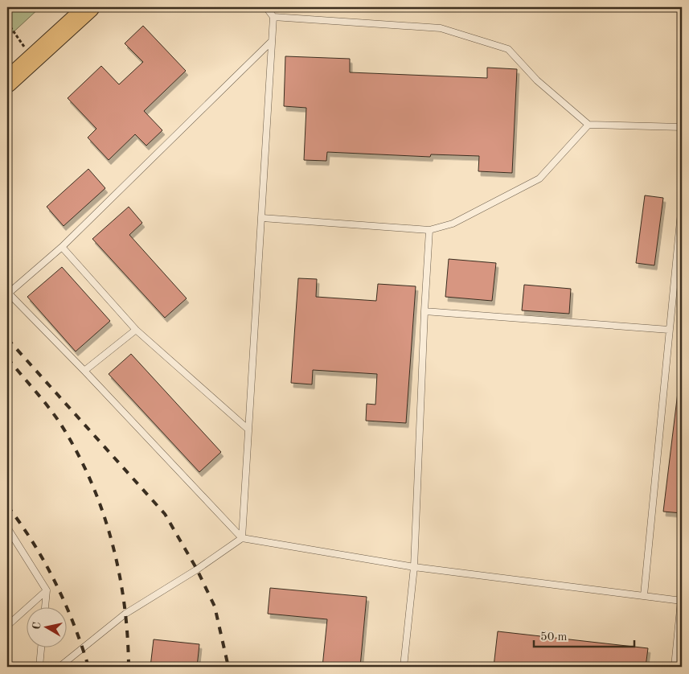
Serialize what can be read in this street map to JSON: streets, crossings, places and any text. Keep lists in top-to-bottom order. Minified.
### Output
{"scale_bar":"50 m","north":"left"}
